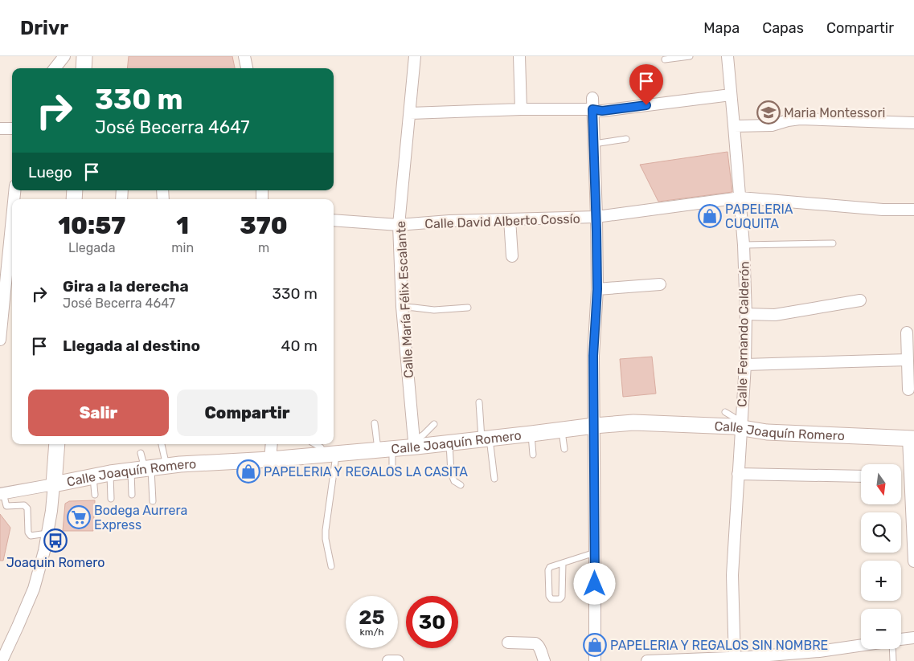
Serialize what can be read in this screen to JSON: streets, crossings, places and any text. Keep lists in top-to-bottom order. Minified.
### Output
{"streets":{"street":["Calle David Alberto Cossío","Calle María Félix Escalante","Calle Fernando Calderón","Calle Joaquín Romero"]},"crossings":[["Calle David Alberto Cossío","Calle María Félix Escalante"],["Calle David Alberto Cossío","Calle Fernando Calderón"],["Calle María Félix Escalante","Calle Joaquín Romero"],["Calle Fernando Calderón","Calle Joaquín Romero"]],"places":{"school or university":["Maria Montessori"],"shop":["PAPELERIA CUQUITA","PAPELERIA Y REGALOS LA CASITA","PAPELERIA Y REGALOS SIN NOMBRE"],"supermarket":["Bodega Aurrera Express"],"bus stop":["Joaquin Romero"]},"north":"bottom","page":{"header":"Drivr","nav":["Mapa","Capas","Compartir"],"turn":["330 m","José Becerra 4647"],"then":"Luego","eta":["10:57","Llegada","1","min","370","m"],"list":[{"name":"Gira a la derecha","note":"José Becerra 4647","value":"330 m"},{"name":"Llegada al destino","value":"40 m"}],"buttons":["Salir","Compartir"],"map_buttons":["+","−"],"speed":"25 km/h","limit":"30"}}
